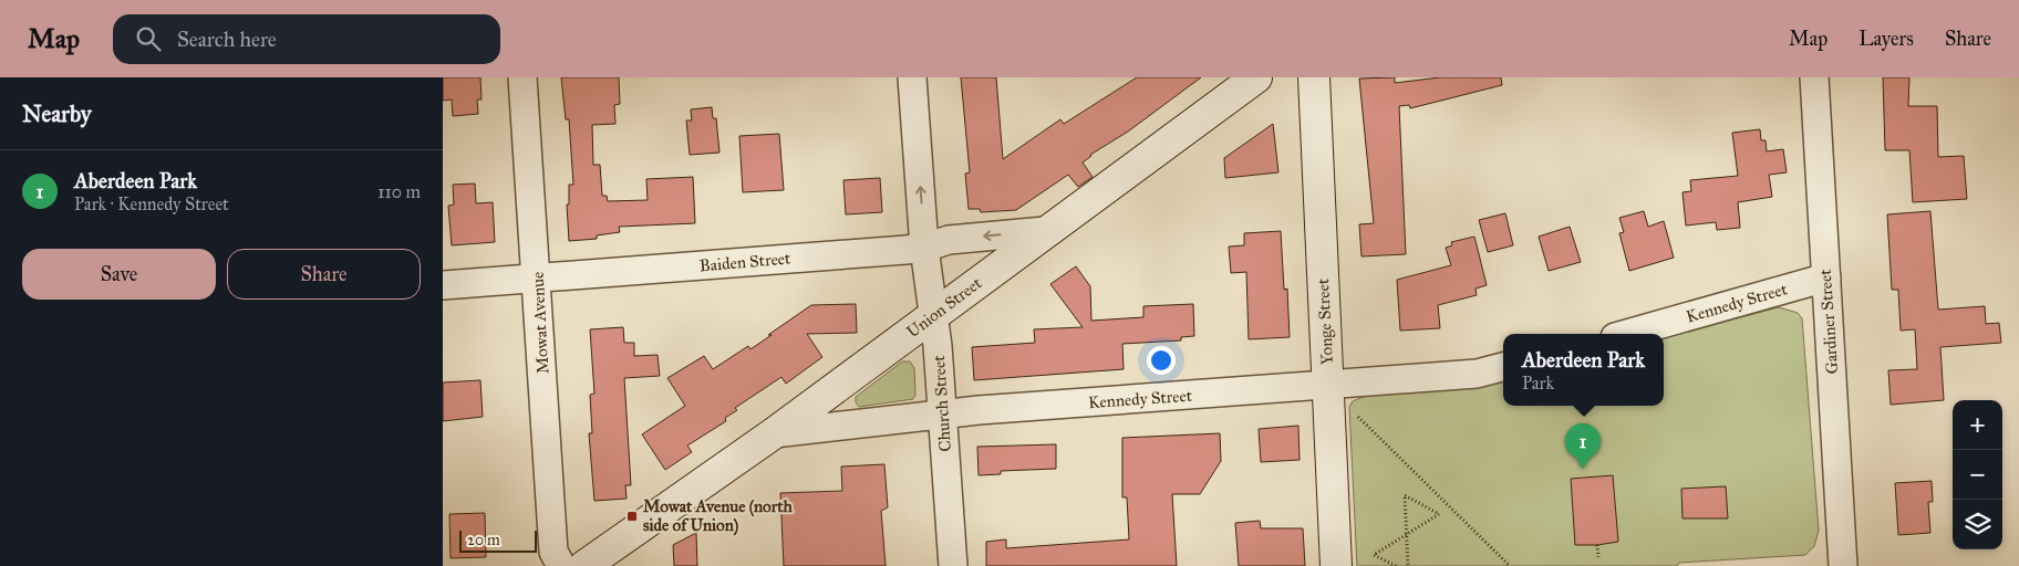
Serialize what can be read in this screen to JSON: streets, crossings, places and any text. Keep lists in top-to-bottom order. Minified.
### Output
{"streets":{"main road":["Union Street","Yonge Street"],"street":["Baiden Street","Kennedy Street","Gardiner Street","Mowat Avenue","Church Street"]},"crossings":[["Baiden Street","Union Street"],["Baiden Street","Mowat Avenue"],["Baiden Street","Church Street"],["Kennedy Street","Union Street"],["Kennedy Street","Yonge Street"],["Kennedy Street","Gardiner Street"],["Kennedy Street","Church Street"],["Union Street","Church Street"]],"places":{"transit":["Mowat Avenue (north side of Union)"]},"scale_bar":"20 m","page":{"header":"Map","search":"Search here","nav":["Map","Layers","Share"],"heading":"Nearby","list":[{"mark":"1","name":"Aberdeen Park","note":"Park · Kennedy Street","value":"110 m"}],"buttons":["Save","Share"],"popup":["Aberdeen Park","Park"],"map_buttons":["+","−"],"pins":"1","scale":"20 m"}}
